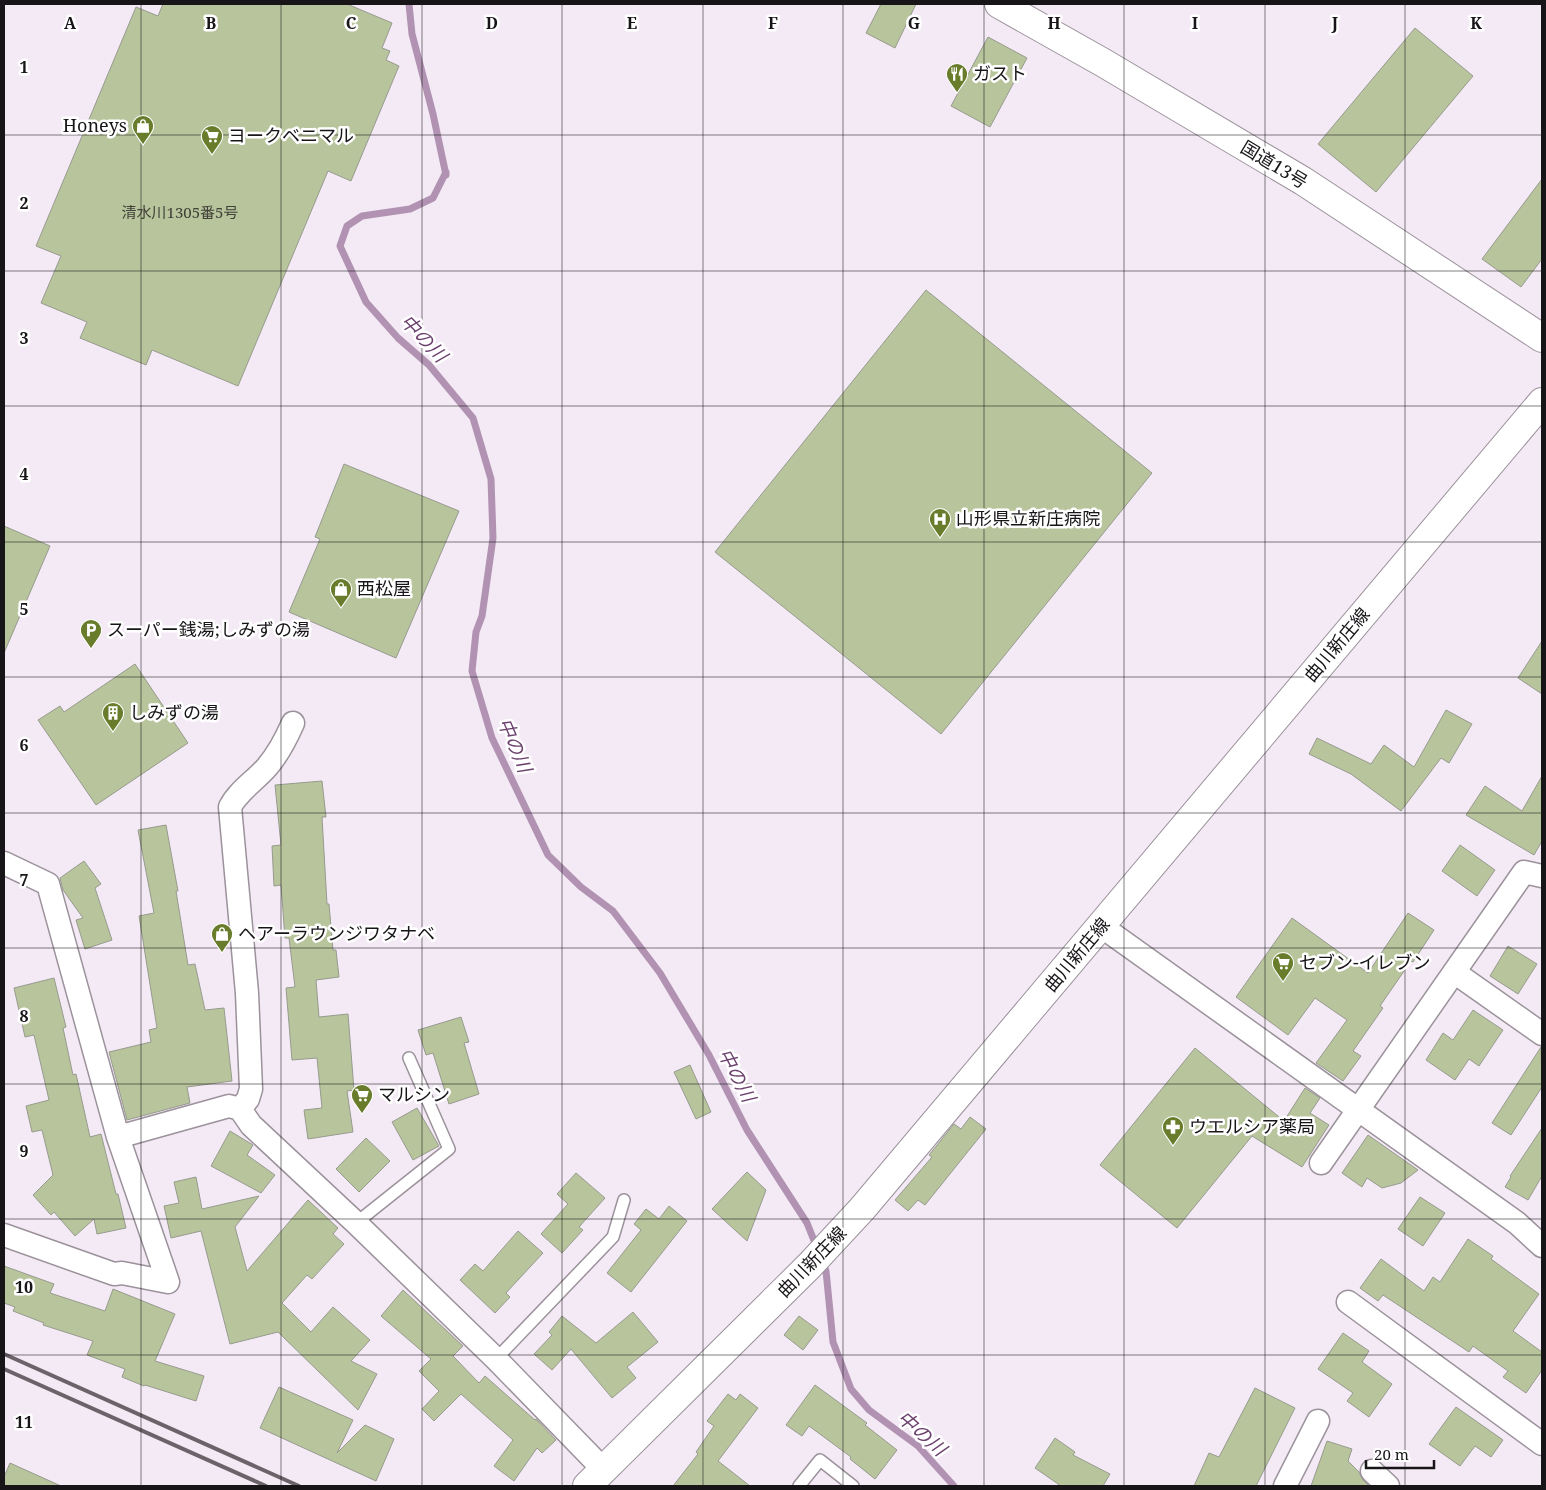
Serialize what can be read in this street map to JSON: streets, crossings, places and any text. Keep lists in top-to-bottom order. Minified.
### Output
{"streets":{"main road":["国道13号","曲川新庄線"]},"water":["中の川"],"places":{"restaurant":["ガスト"],"shop":["Honeys","西松屋","ヘアーラウンジワタナベ"],"supermarket":["ヨークベニマル","セブン-イレブン","マルシン"],"hospital":["山形県立新庄病院"],"parking":["スーパー銭湯;しみずの湯"],"building":["しみずの湯"],"pharmacy":["ウエルシア薬局"]},"house_numbers":["清水川1305番5号"],"scale_bar":"20 m","grid":{"columns":["A","B","C","D","E","F","G","H","I","J","K"],"rows":["1","2","3","4","5","6","7","8","9","10","11"]}}
